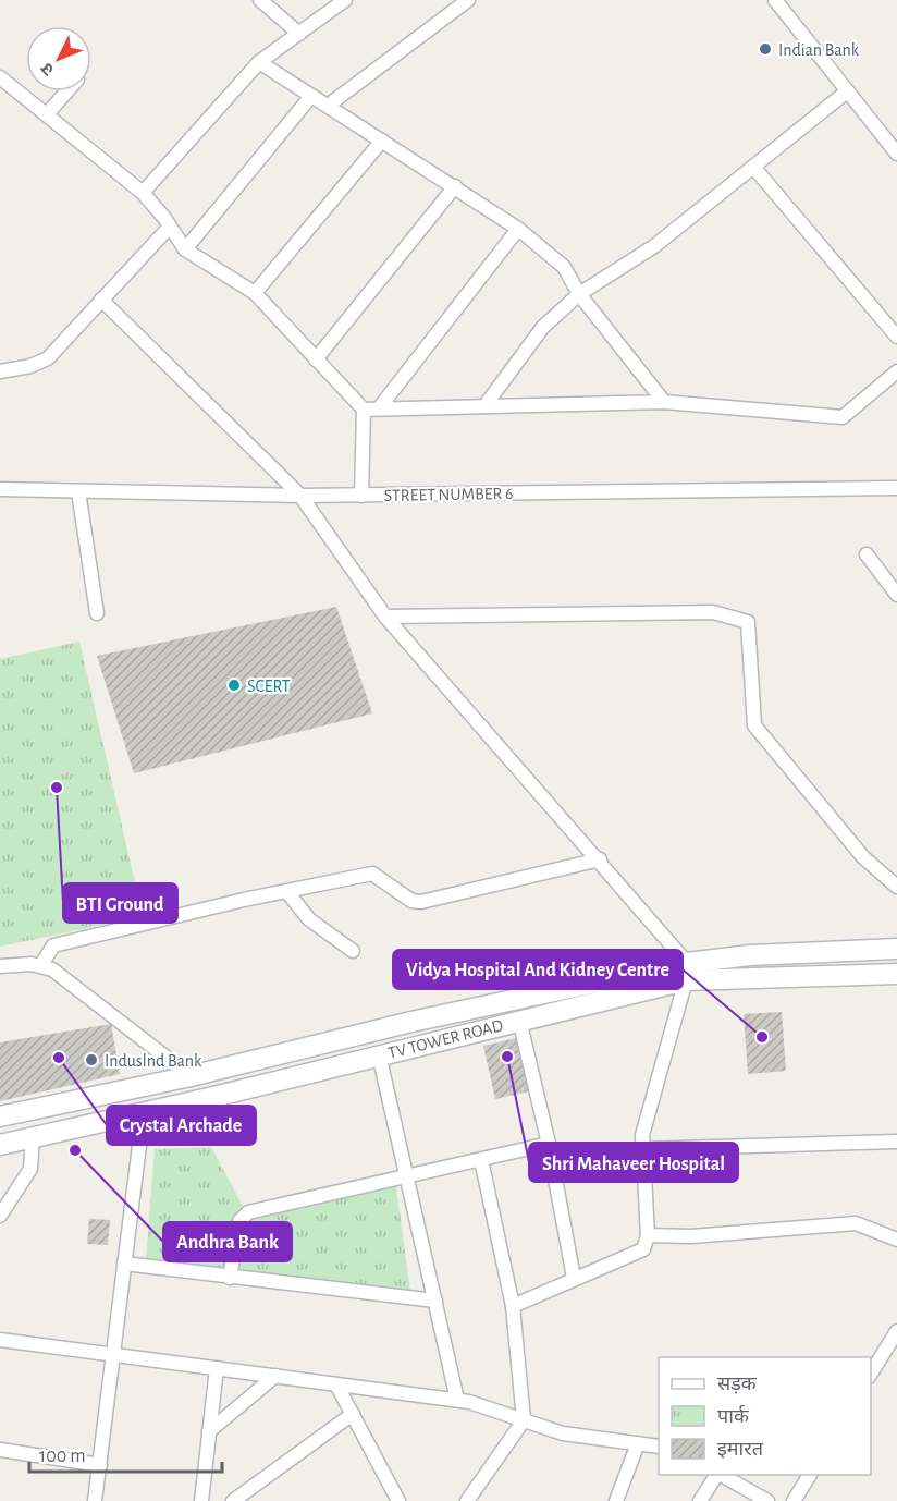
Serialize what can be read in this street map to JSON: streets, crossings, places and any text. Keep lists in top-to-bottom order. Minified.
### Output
{"streets":{"main road":["TV TOWER ROAD"],"street":["STREET NUMBER 6"]},"places":["Indian Bank","SCERT","BTI Ground","Vidya Hospital And Kidney Centre","Shri Mahaveer Hospital","Crystal Archade","Induslnd Bank","Andhra Bank"],"legend":["सड़क","पार्क","इमारत"],"scale_bar":"100 m","north":"bottom left"}
